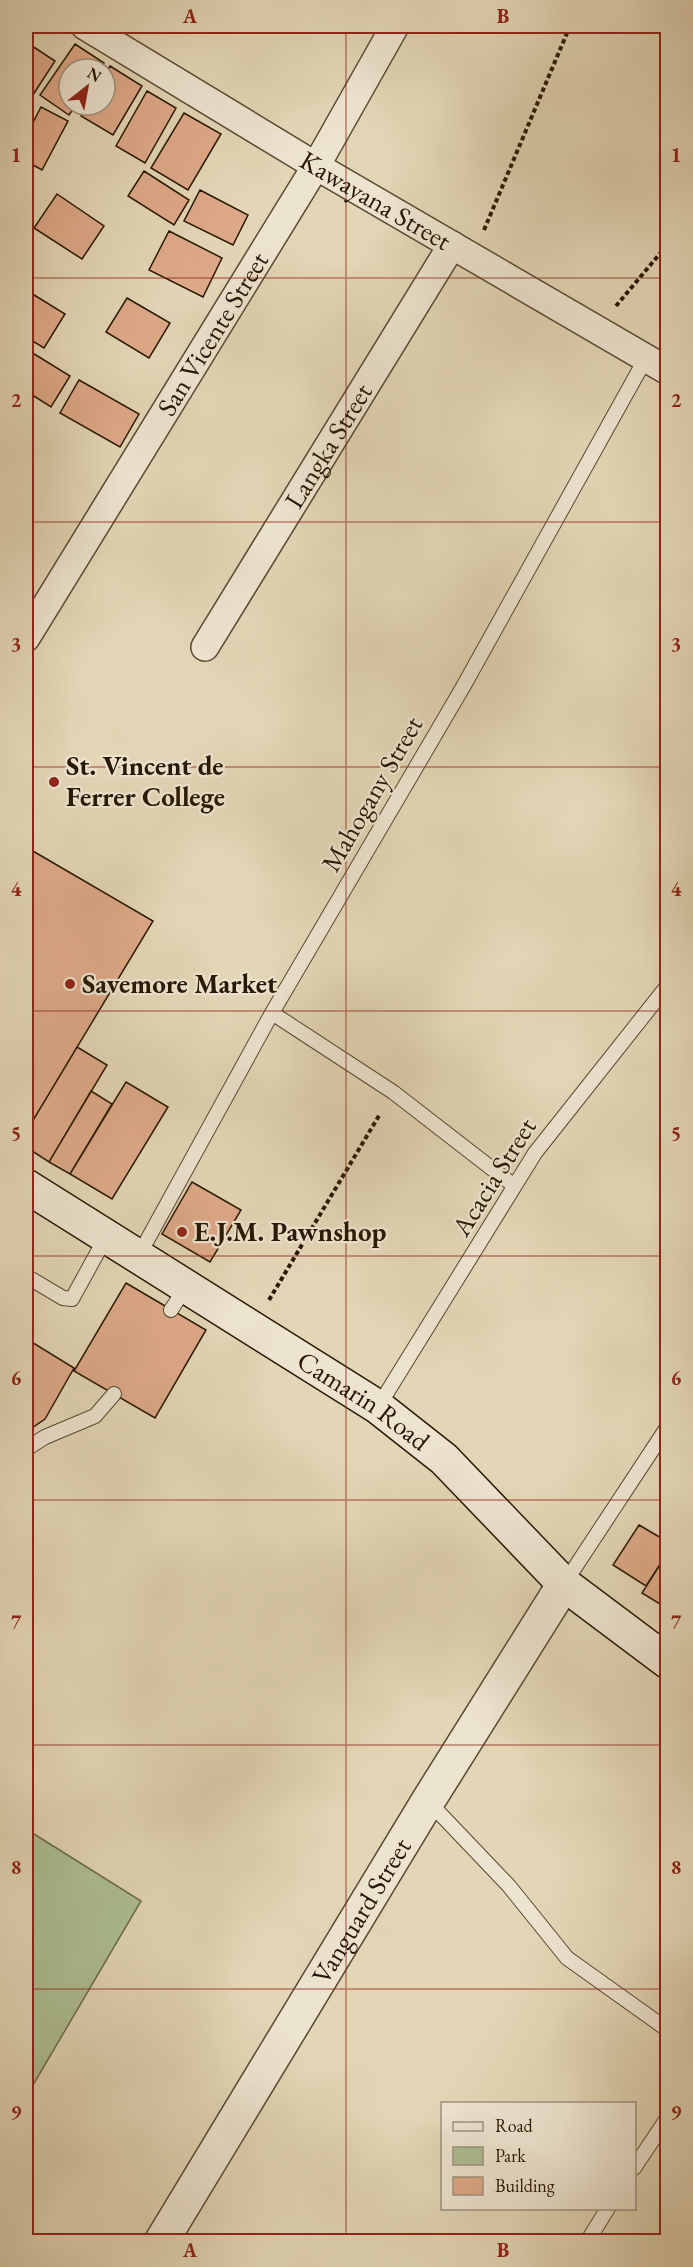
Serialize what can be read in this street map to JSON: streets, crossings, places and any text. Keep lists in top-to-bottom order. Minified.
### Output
{"streets":{"main road":["Camarin Road","Vanguard Street"],"street":["Kawayana Street","San Vicente Street","Langka Street"],"lane":["Mahogany Street","Acacia Street"]},"crossings":[["Kawayana Street","San Vicente Street"],["Kawayana Street","Langka Street"],["Kawayana Street","Mahogany Street"],["Mahogany Street","Camarin Road"],["Acacia Street","Camarin Road"],["Camarin Road","Vanguard Street"]],"places":["St. Vincent de Ferrer College","Savemore Market","E.J.M. Pawnshop"],"legend":["Road","Park","Building"],"north":"top right","grid":{"columns":["A","B"],"rows":["1","2","3","4","5","6","7","8","9"]}}
